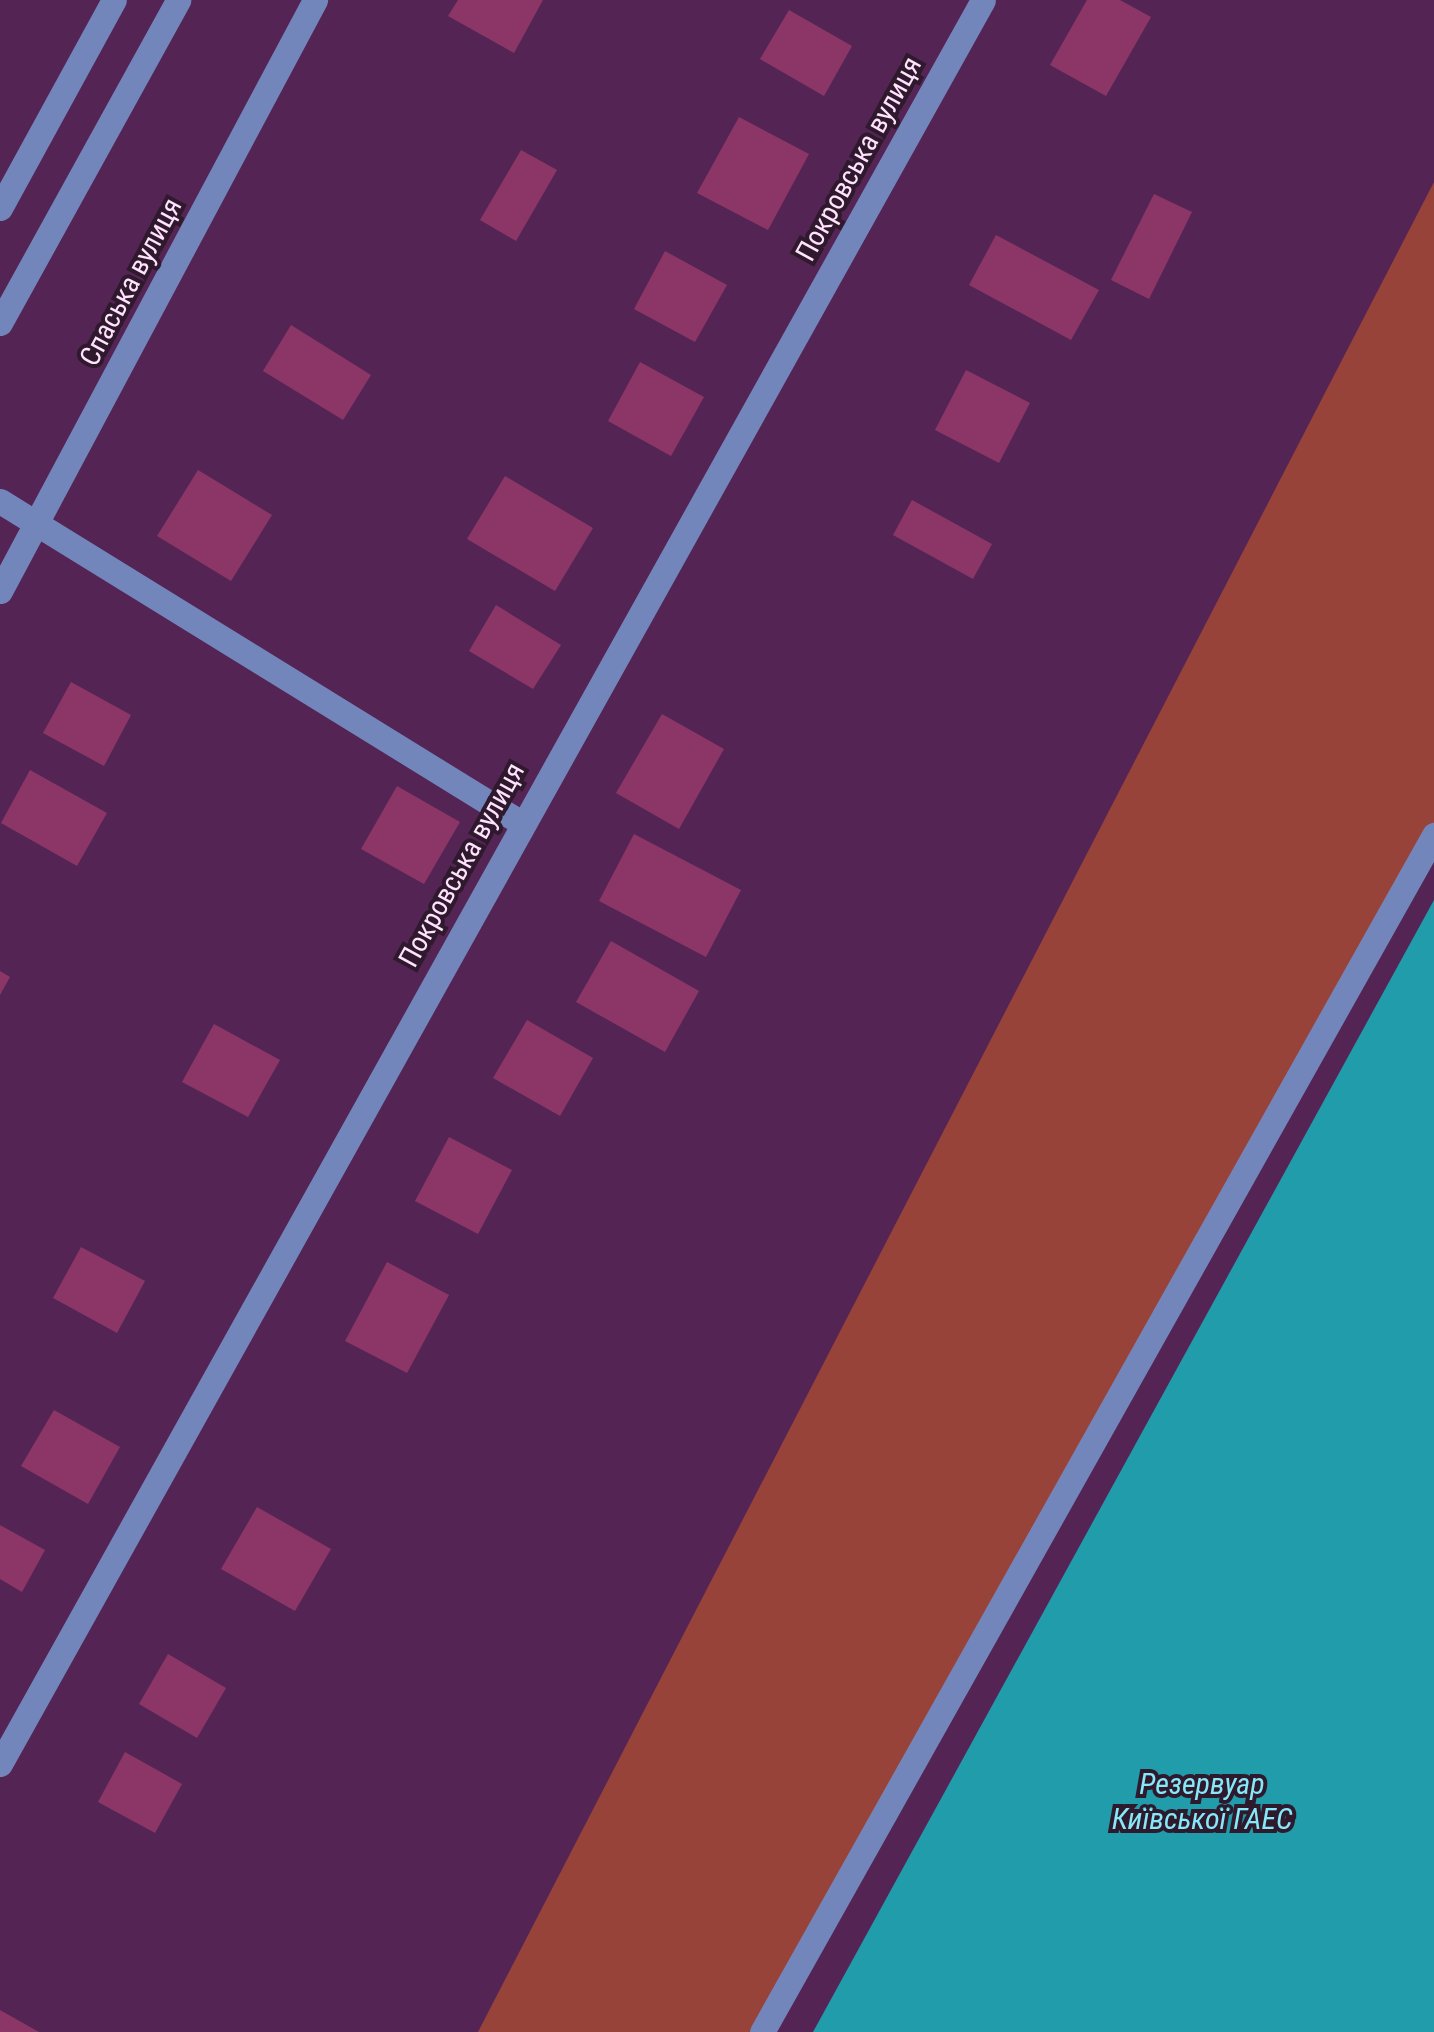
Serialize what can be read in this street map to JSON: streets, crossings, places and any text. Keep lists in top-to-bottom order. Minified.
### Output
{"streets":{"street":["Покровська вулиця","Спаська вулиця"]},"water":["Резервуар Київської ГАЕС"]}
